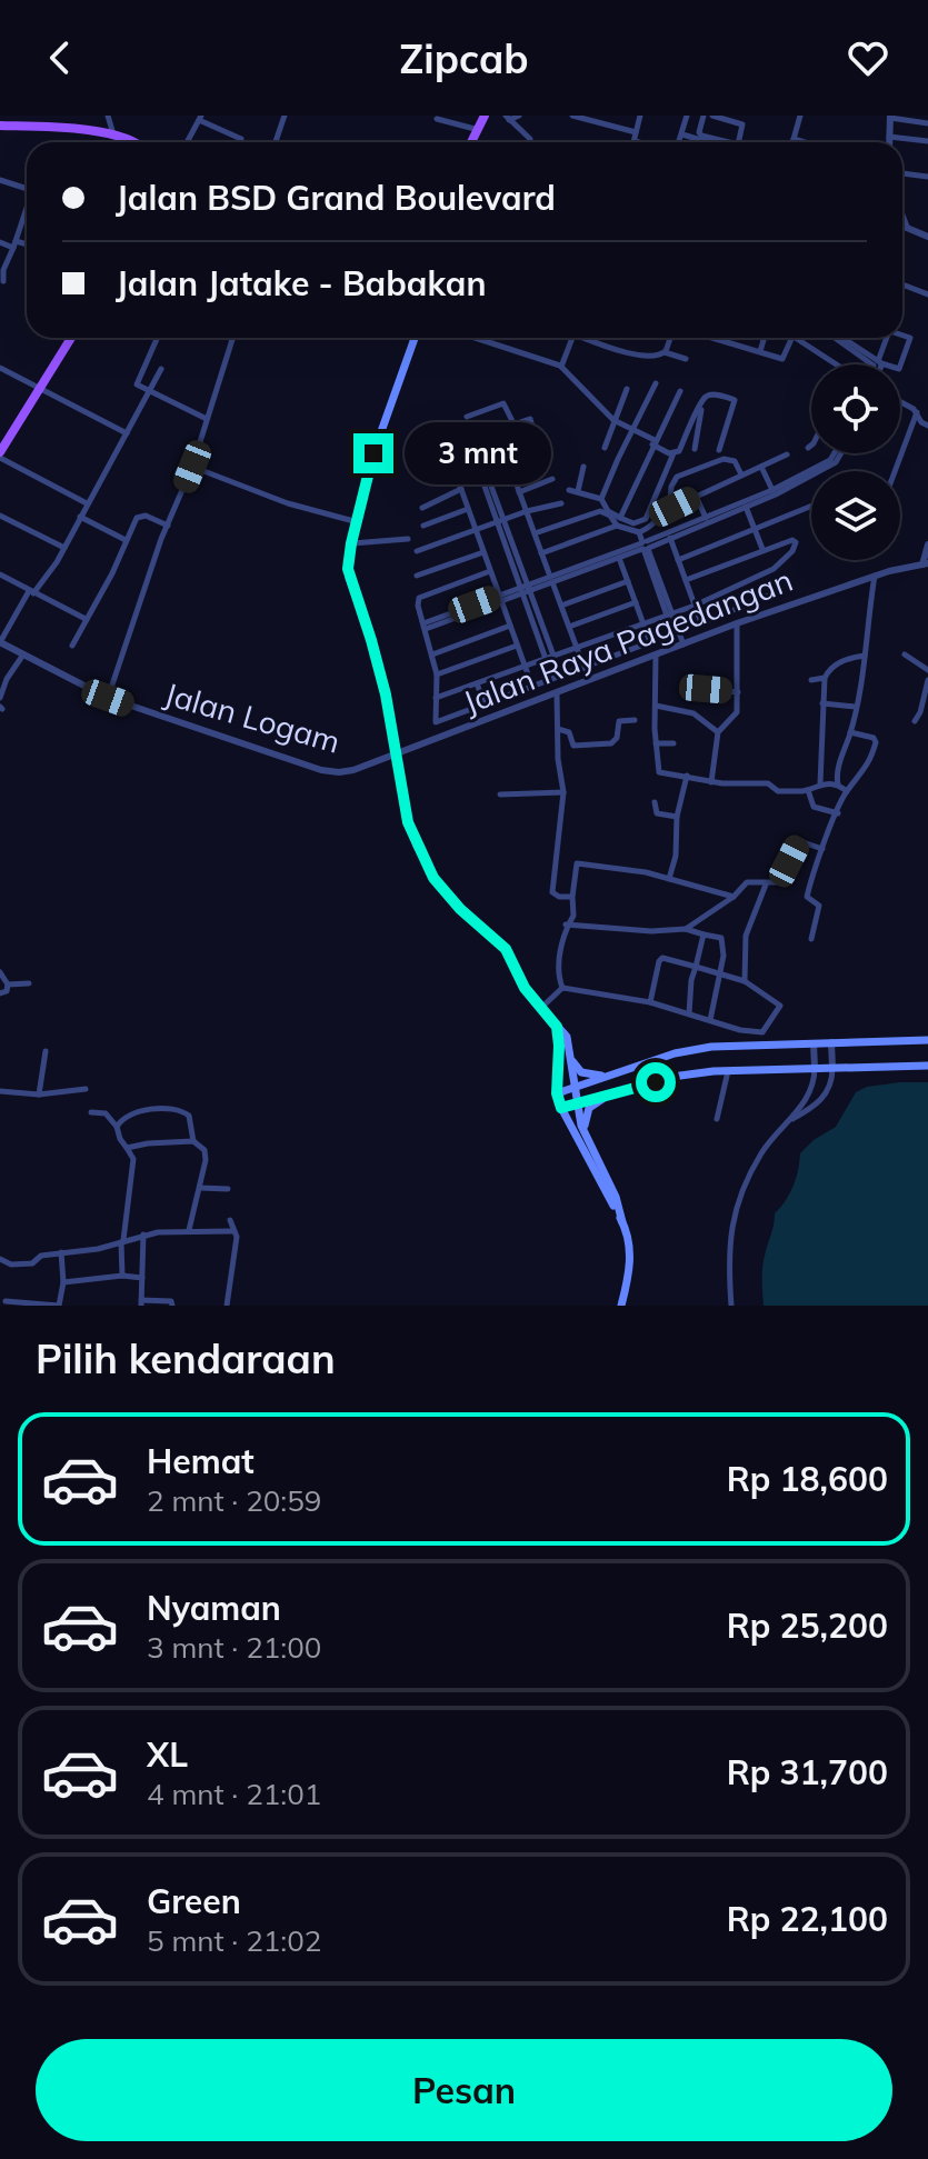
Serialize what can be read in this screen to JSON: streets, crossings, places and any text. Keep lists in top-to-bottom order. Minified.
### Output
{"streets":{"street":["Jalan Raya Pagedangan","Jalan Logam"]},"crossings":[["Jalan Raya Pagedangan","Jalan Logam"]],"page":{"header":"Zipcab","banner":["Jalan BSD Grand Boulevard","Jalan Jatake - Babakan"],"bubble":"3 mnt","heading":"Pilih kendaraan","list":[{"name":"Hemat","note":"2 mnt · 20:59","value":"Rp 18,600"},{"name":"Nyaman","note":"3 mnt · 21:00","value":"Rp 25,200"},{"name":"XL","note":"4 mnt · 21:01","value":"Rp 31,700"},{"name":"Green","note":"5 mnt · 21:02","value":"Rp 22,100"}],"buttons":"Pesan"}}
